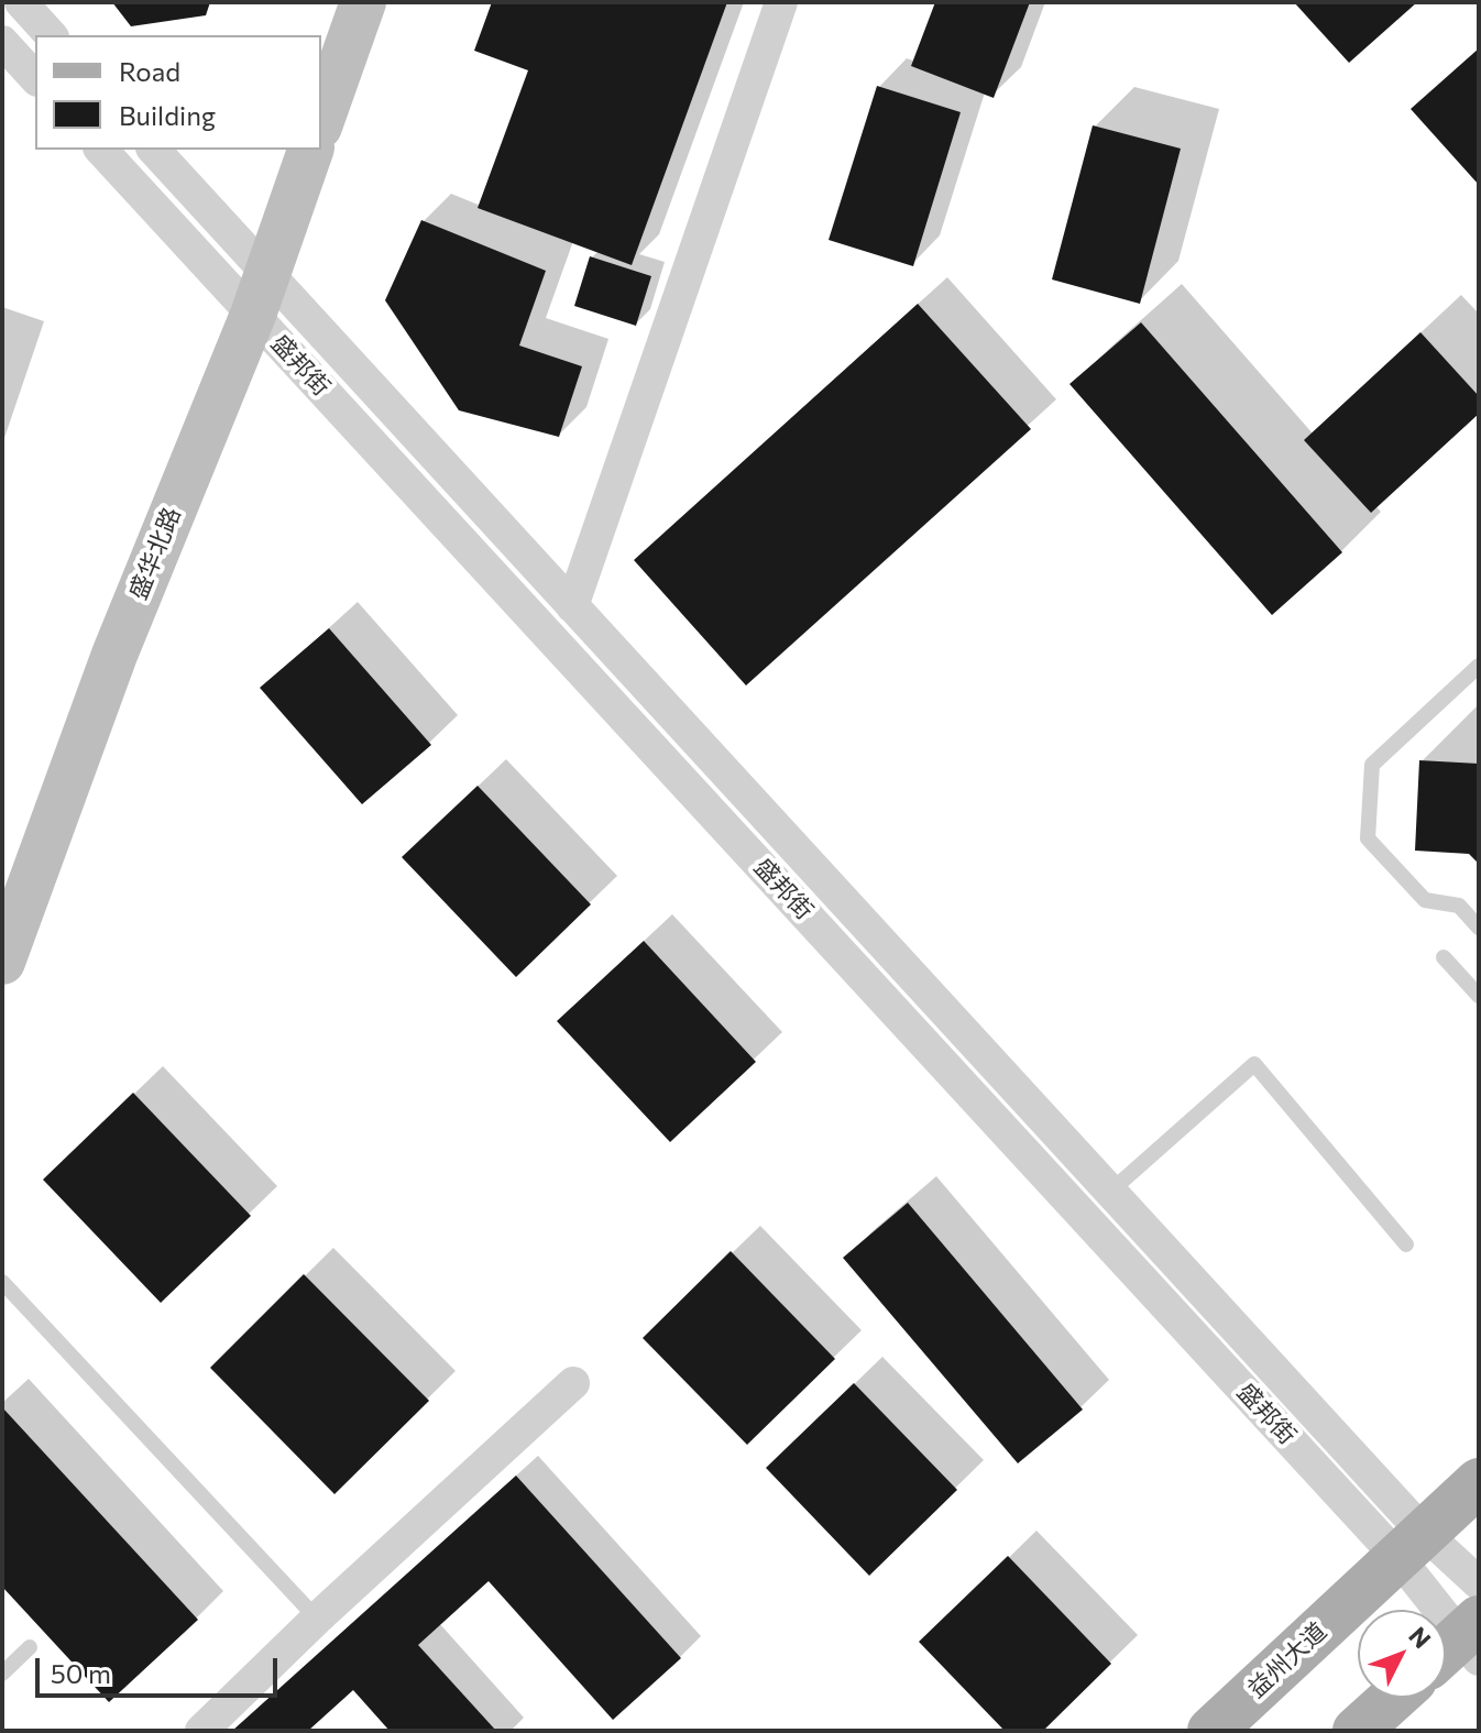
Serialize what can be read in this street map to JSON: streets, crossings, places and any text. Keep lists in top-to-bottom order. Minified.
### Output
{"streets":{"main road":["益州大道"],"street":["盛邦街","盛华北路"]},"crossings":[["盛邦街","盛华北路"],["盛邦街","益州大道"]],"legend":["Road","Building"],"scale_bar":"50 m","north":"top right"}
